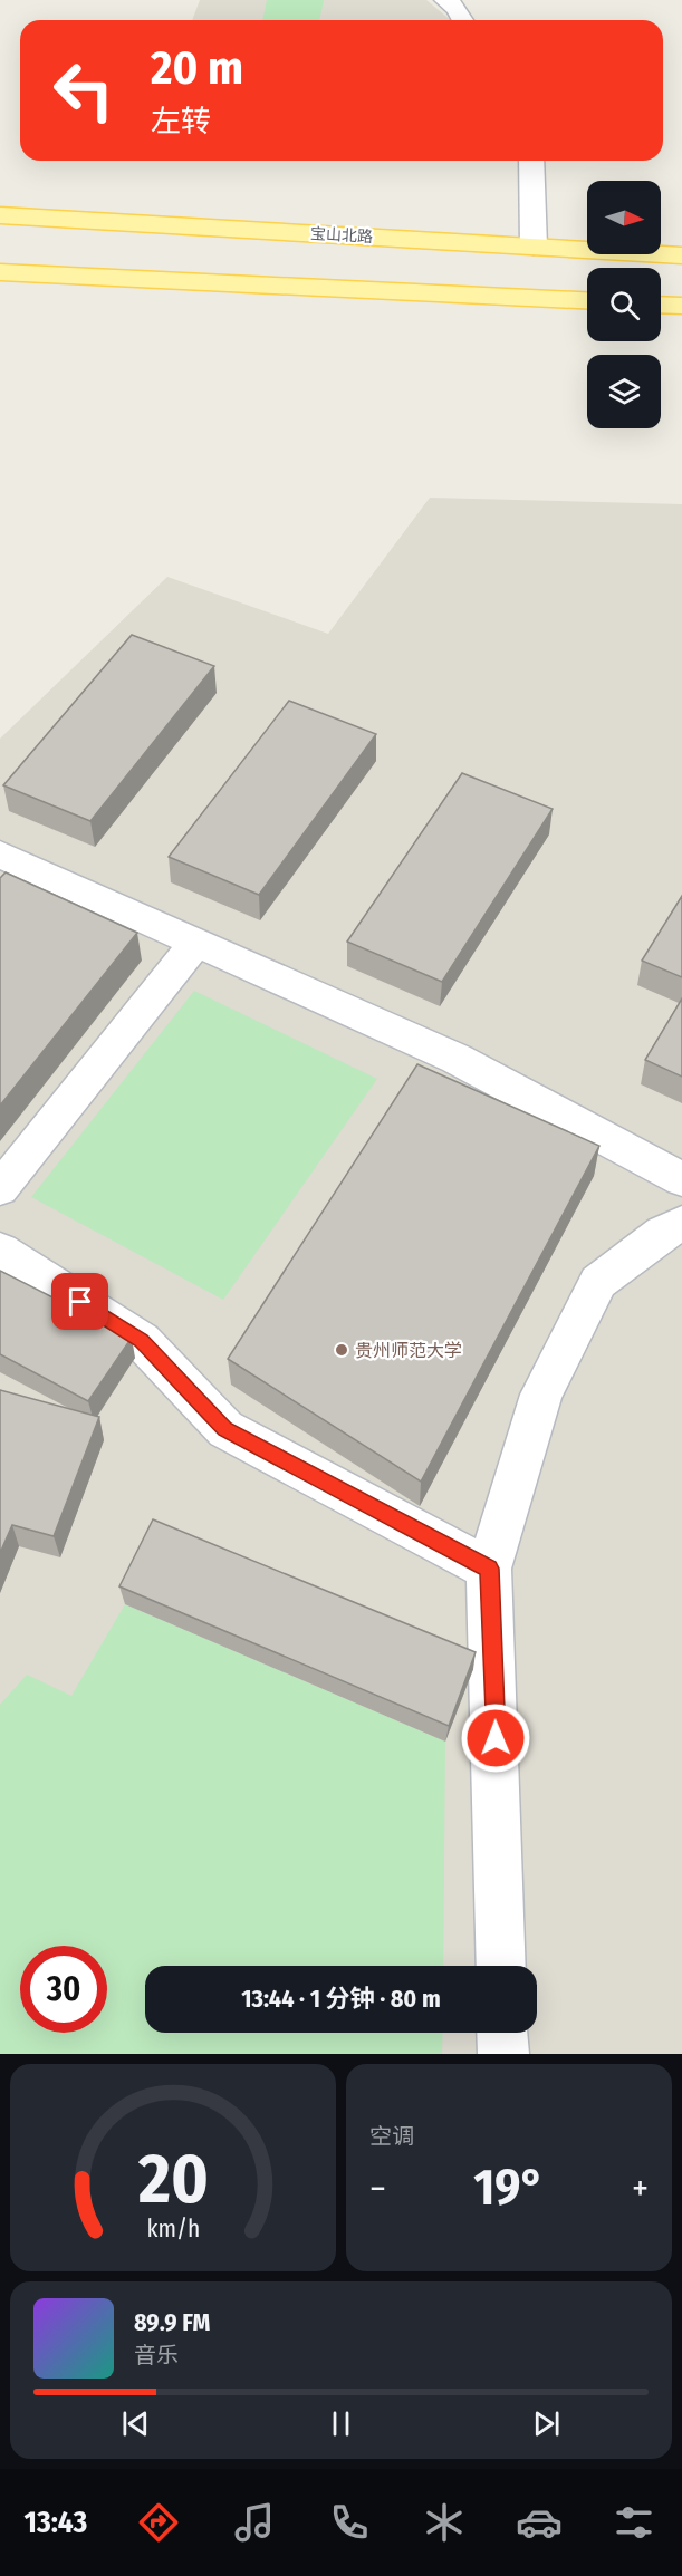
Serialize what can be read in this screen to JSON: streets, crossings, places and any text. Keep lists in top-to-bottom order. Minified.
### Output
{"streets":{"main road":["宝山北路"]},"places":["贵州师范大学"],"north":"right","page":{"turn":["20 m","左转"],"limit":"30","trip":"13:44 · 1 分钟 · 80 m","tile":"空调","heat":["−","19°","+"],"song":["89.9 FM","音乐"],"tabs":"13:43","gauge":["20","km/h"]}}
